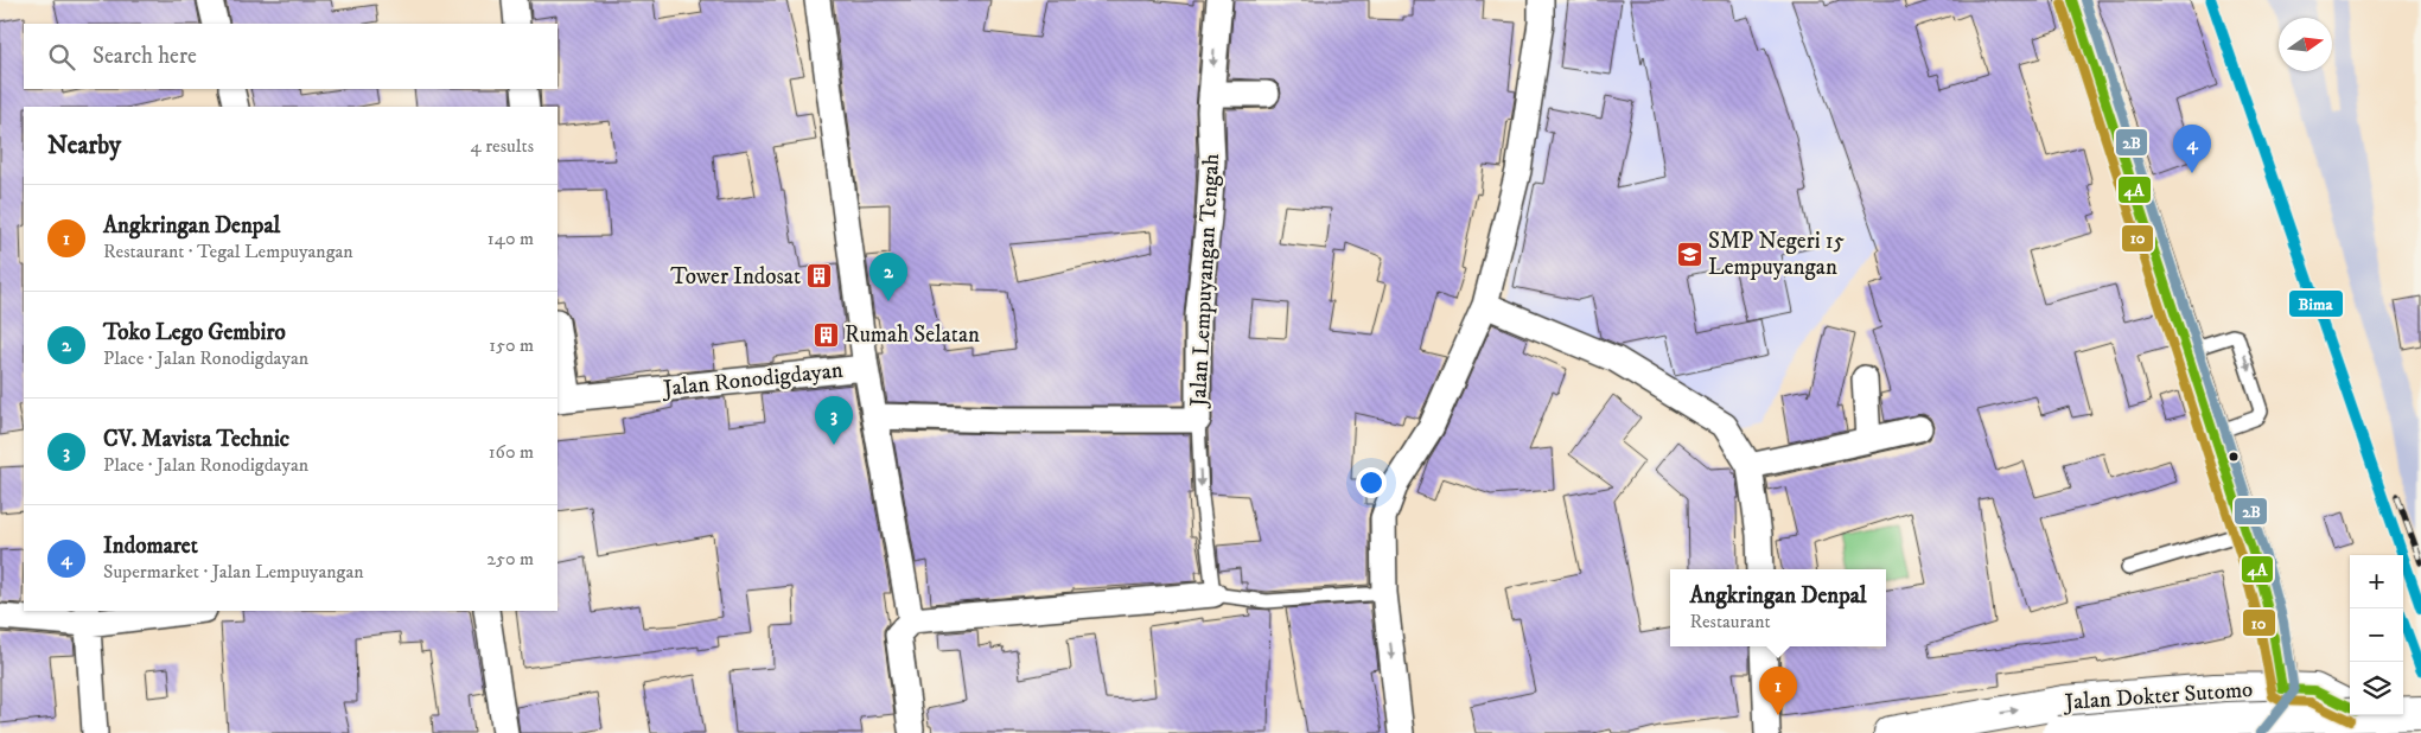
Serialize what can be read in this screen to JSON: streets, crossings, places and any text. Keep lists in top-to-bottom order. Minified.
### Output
{"streets":{"main road":["Jalan Dokter Sutomo"],"street":["Jalan Lempuyangan Tengah","Jalan Ronodigdayan"]},"one_way":["Jalan Lempuyangan Tengah"],"places":{"school or university":["SMP Negeri 15 Lempuyangan"],"building":["Tower Indosat","Rumah Selatan"]},"lines":["transit line Bima","transit line 4A","transit line 2B","transit line 10"],"north":"right","page":{"search":"Search here","heading":["Nearby","4 results"],"pins":["4","2","3","1"],"list":[{"mark":"1","name":"Angkringan Denpal","note":"Restaurant · Tegal Lempuyangan","value":"140 m"},{"mark":"2","name":"Toko Lego Gembiro","note":"Place · Jalan Ronodigdayan","value":"150 m"},{"mark":"3","name":"CV. Mavista Technic","note":"Place · Jalan Ronodigdayan","value":"160 m"},{"mark":"4","name":"Indomaret","note":"Supermarket · Jalan Lempuyangan","value":"250 m"}],"map_buttons":["+","−"],"popup":["Angkringan Denpal","Restaurant"]}}
